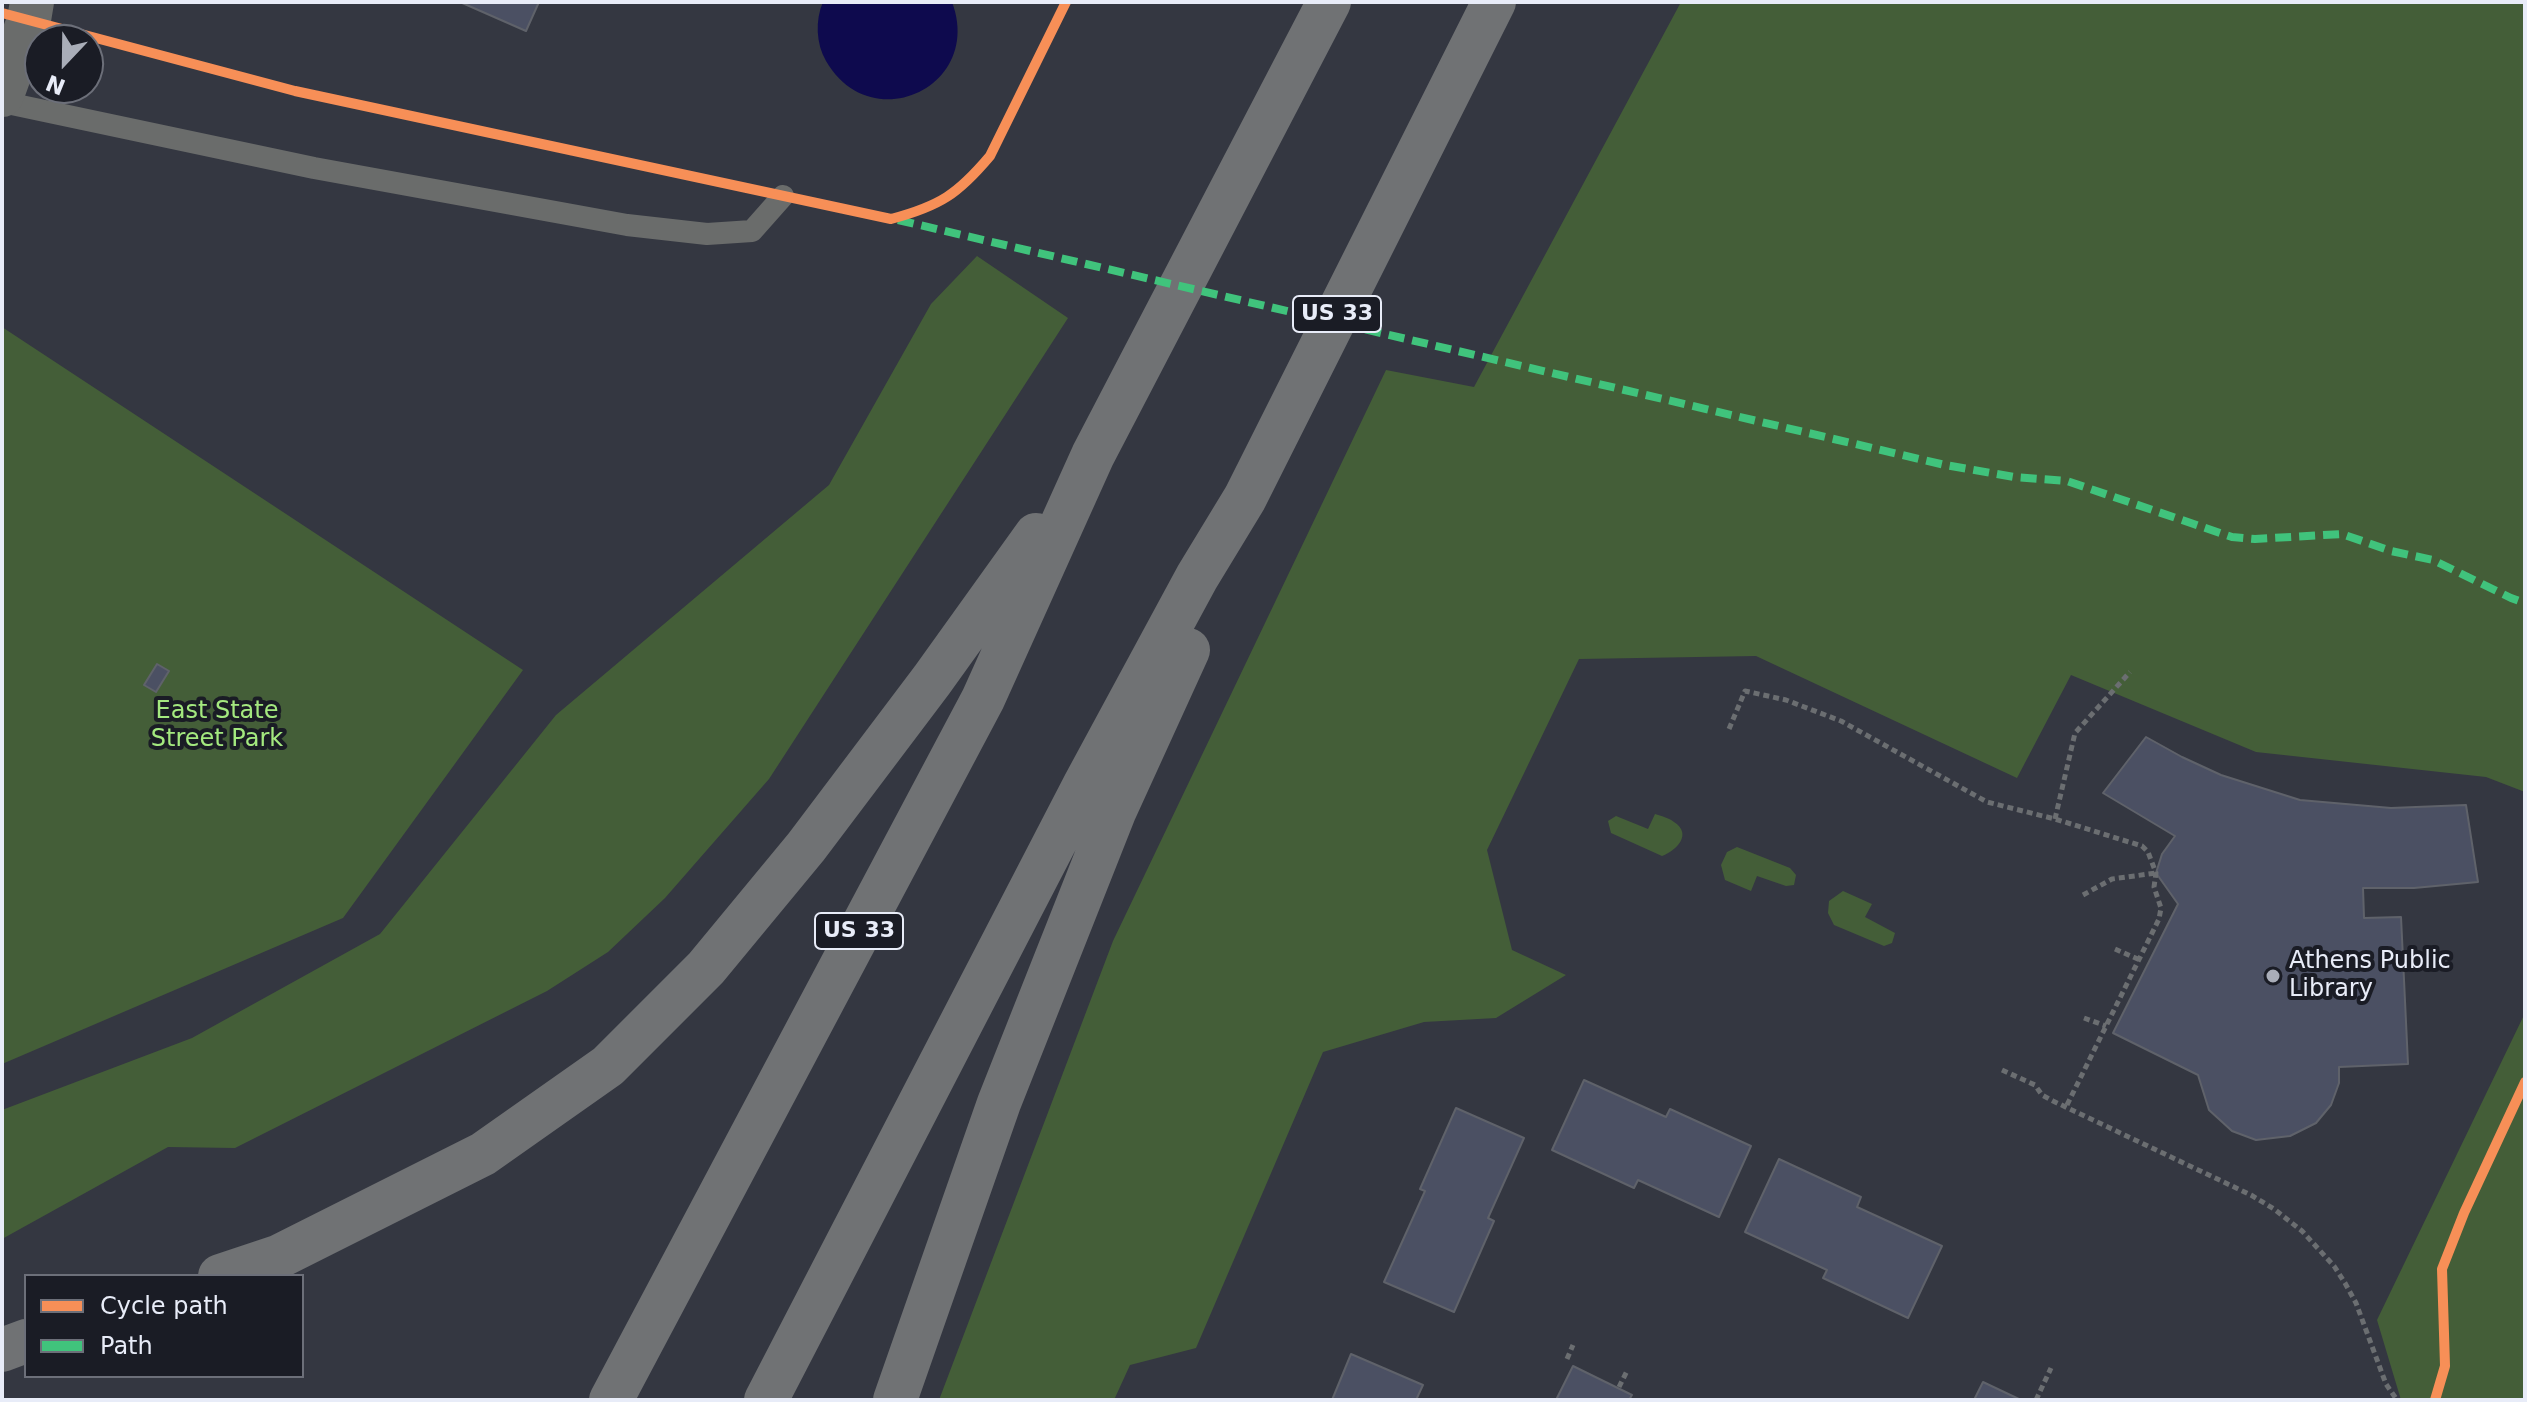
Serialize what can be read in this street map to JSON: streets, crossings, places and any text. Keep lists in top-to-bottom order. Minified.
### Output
{"streets":{"highway":["US 33"]},"parks":["East State Street Park"],"places":["Athens Public Library"],"legend":["Cycle path","Path"],"north":"bottom"}
